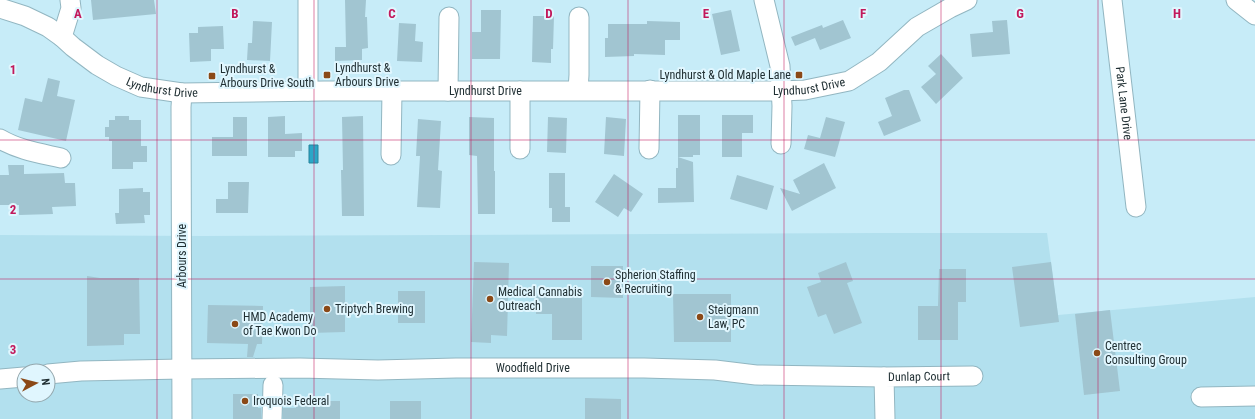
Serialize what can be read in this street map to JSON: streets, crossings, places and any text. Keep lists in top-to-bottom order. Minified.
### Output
{"streets":{"street":["Lyndhurst Drive","Park Lane Drive","Arbours Drive","Woodfield Drive","Dunlap Court"]},"crossings":[["Lyndhurst Drive","Arbours Drive"],["Arbours Drive","Woodfield Drive"],["Woodfield Drive","Dunlap Court"]],"places":{"transit":["Lyndhurst & Arbours Drive","Lyndhurst & Old Maple Lane","Lyndhurst & Arbours Drive South"],"other":["Spherion Staffing & Recruiting","Medical Cannabis Outreach","Triptych Brewing","Steigmann Law, PC","HMD Academy of Tae Kwon Do","Centrec Consulting Group","Iroquois Federal"]},"north":"right","grid":{"columns":["A","B","C","D","E","F","G","H"],"rows":["1","2","3"]}}
